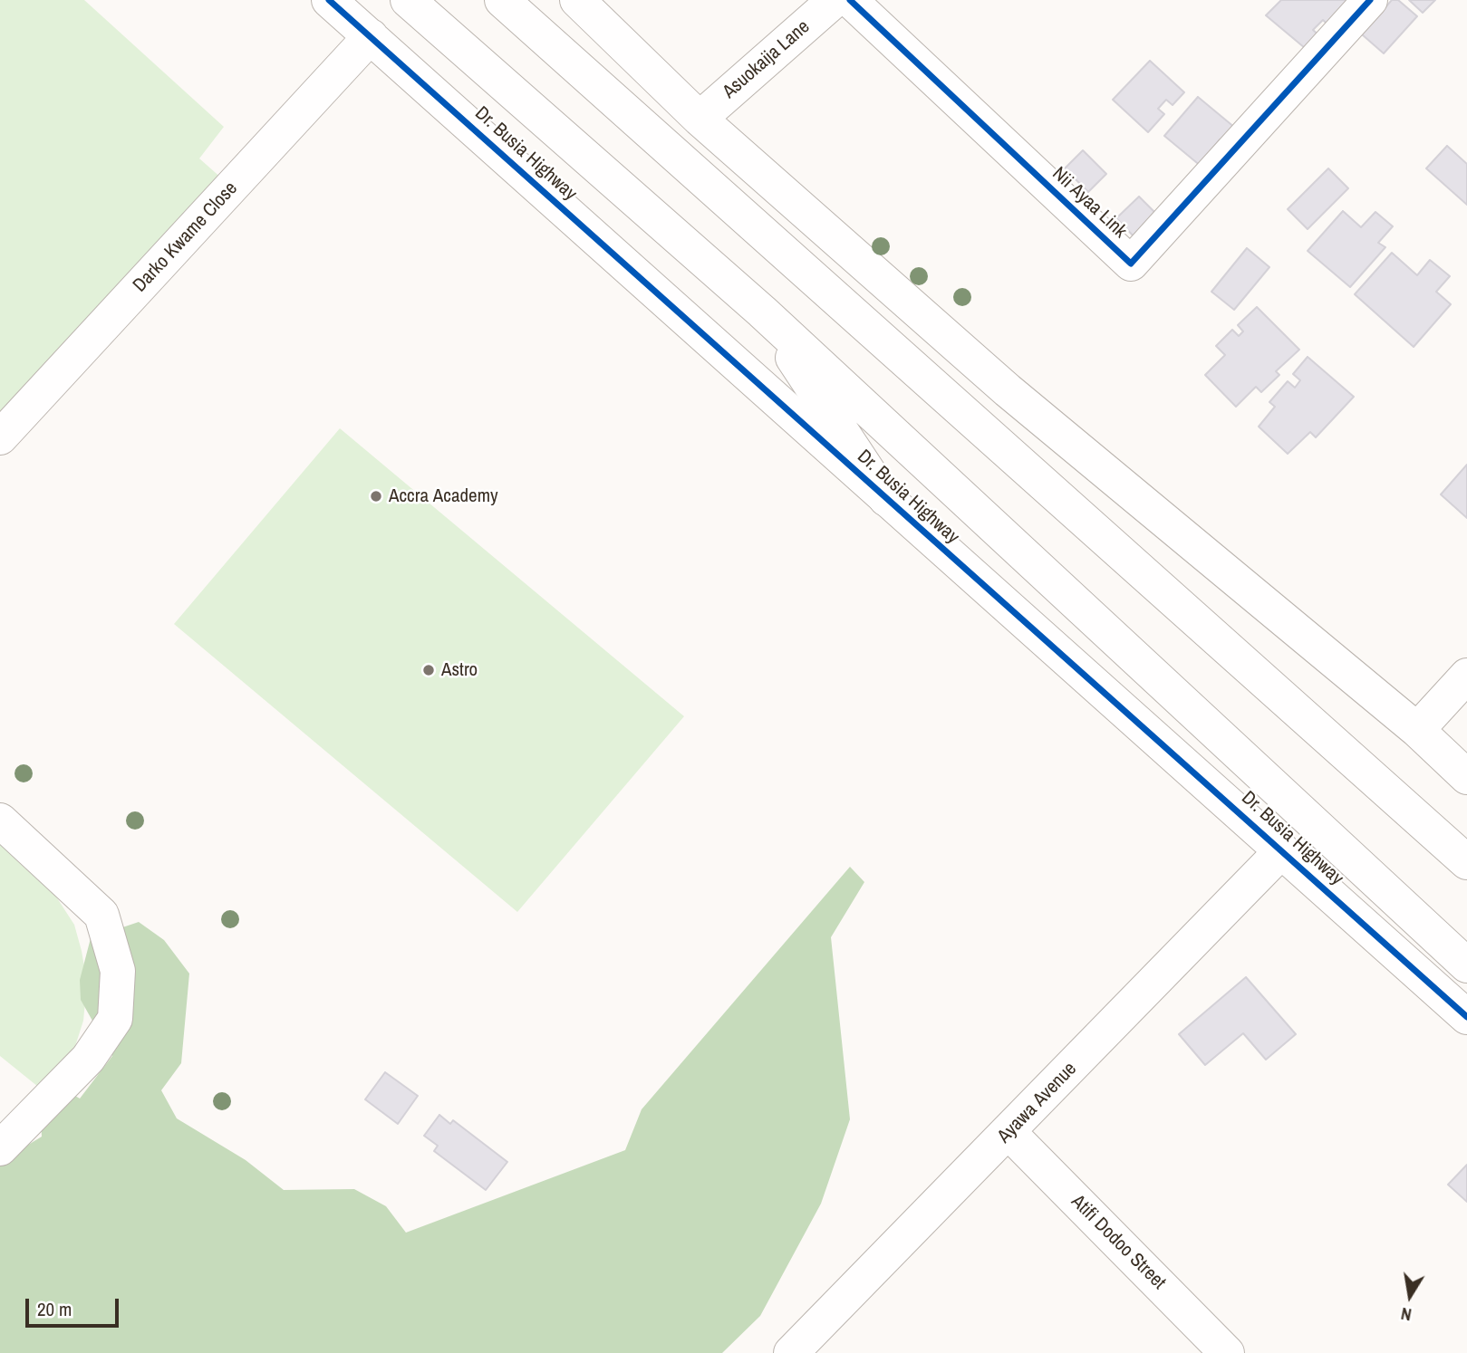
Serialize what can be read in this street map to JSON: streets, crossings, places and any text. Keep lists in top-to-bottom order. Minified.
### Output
{"streets":{"main road":["Asuokaija Lane","Dr. Busia Highway","Nii Ayaa Link","Darko Kwame Close","Ayawa Avenue","Atifi Dodoo Street"]},"crossings":[["Dr. Busia Highway","Darko Kwame Close"],["Dr. Busia Highway","Ayawa Avenue"],["Ayawa Avenue","Atifi Dodoo Street"]],"places":["Accra Academy","Astro"],"scale_bar":"20 m","north":"bottom"}
